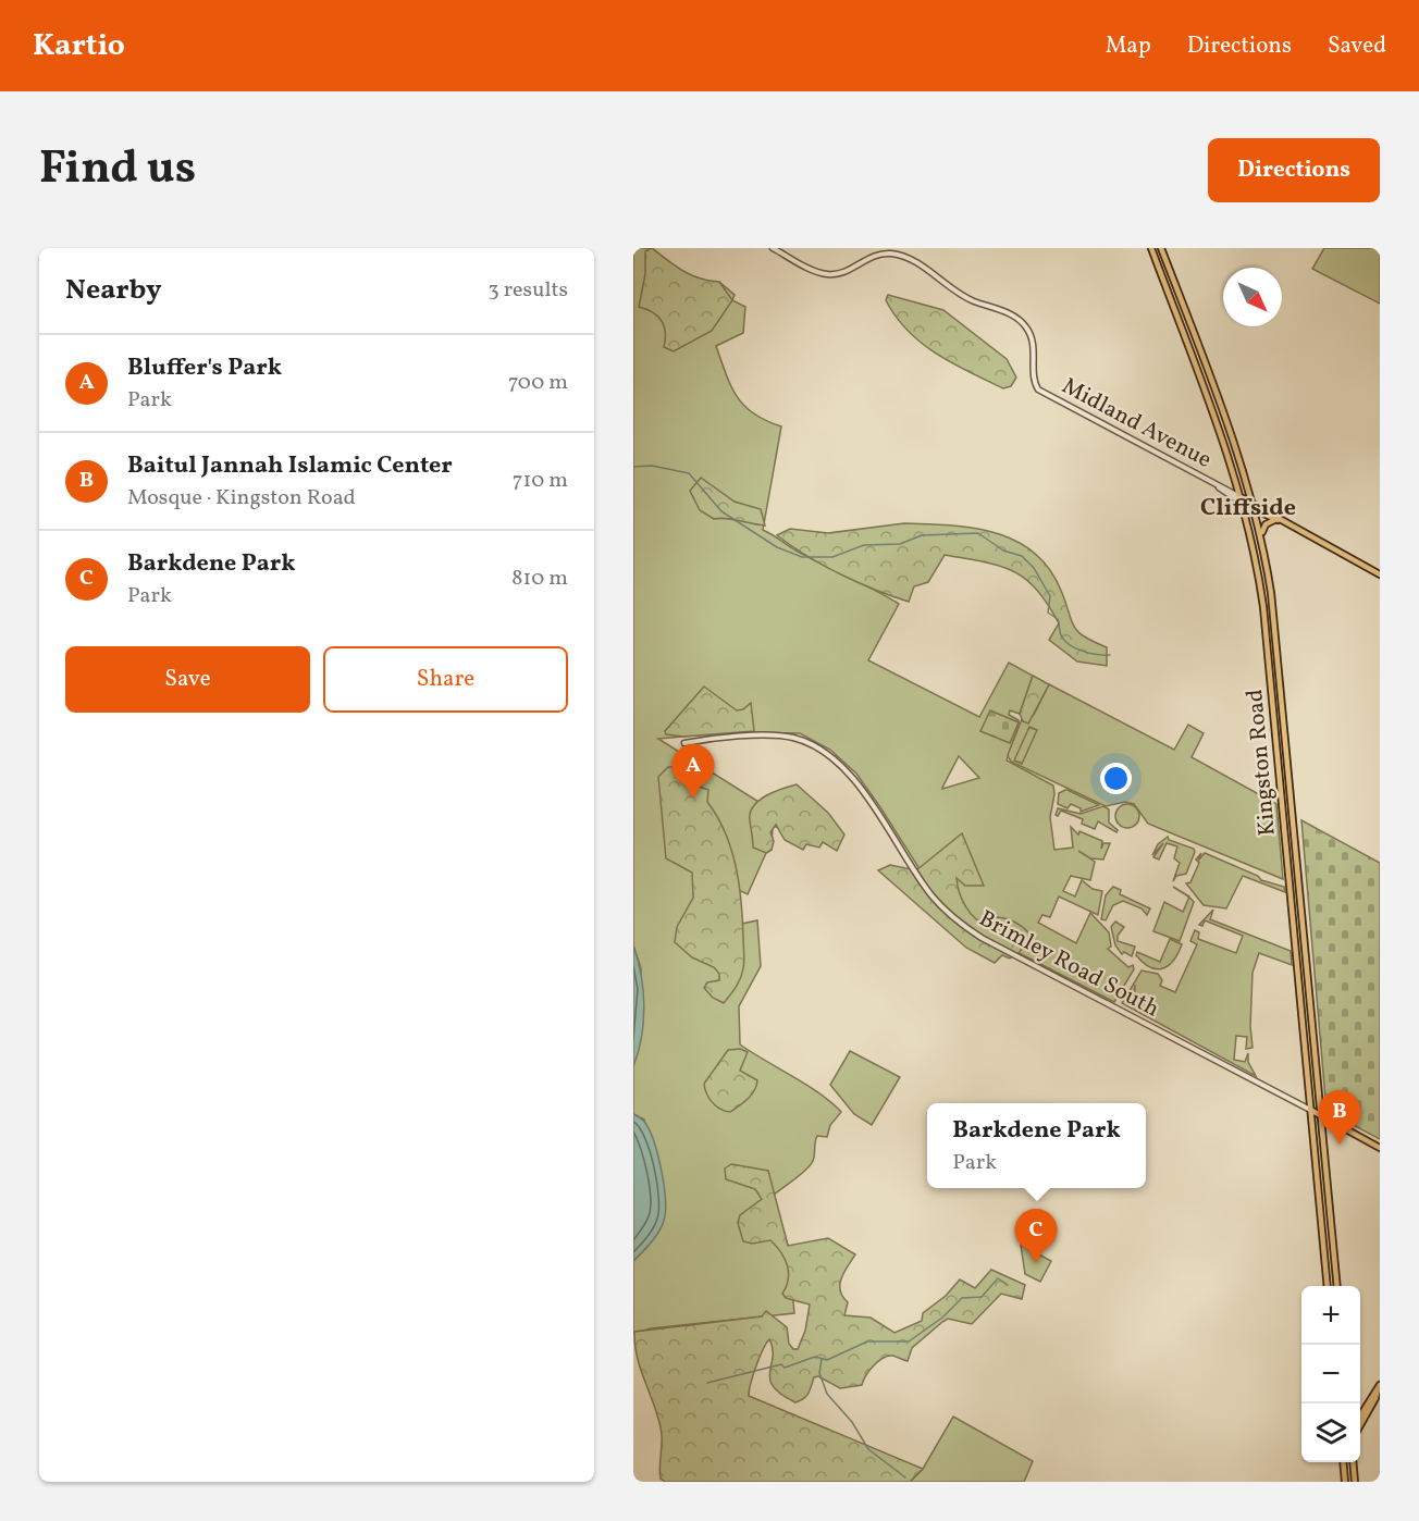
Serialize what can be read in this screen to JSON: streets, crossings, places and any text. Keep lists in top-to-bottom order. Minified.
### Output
{"streets":{"main road":["Midland Avenue","Kingston Road"],"street":["Brimley Road South"]},"crossings":[["Midland Avenue","Kingston Road"],["Kingston Road","Brimley Road South"]],"districts":["Cliffside"],"north":"bottom right","page":{"header":"Kartio","nav":["Map","Directions","Saved"],"title":"Find us","buttons":["Directions",["Save","Share"]],"heading":["Nearby","3 results"],"list":[{"mark":"A","name":"Bluffer's Park","note":"Park","value":"700 m"},{"mark":"B","name":"Baitul Jannah Islamic Center","note":"Mosque · Kingston Road","value":"710 m"},{"mark":"C","name":"Barkdene Park","note":"Park","value":"810 m"}],"pins":["A","B","C"],"popup":["Barkdene Park","Park"],"map_buttons":["+","−"]}}
